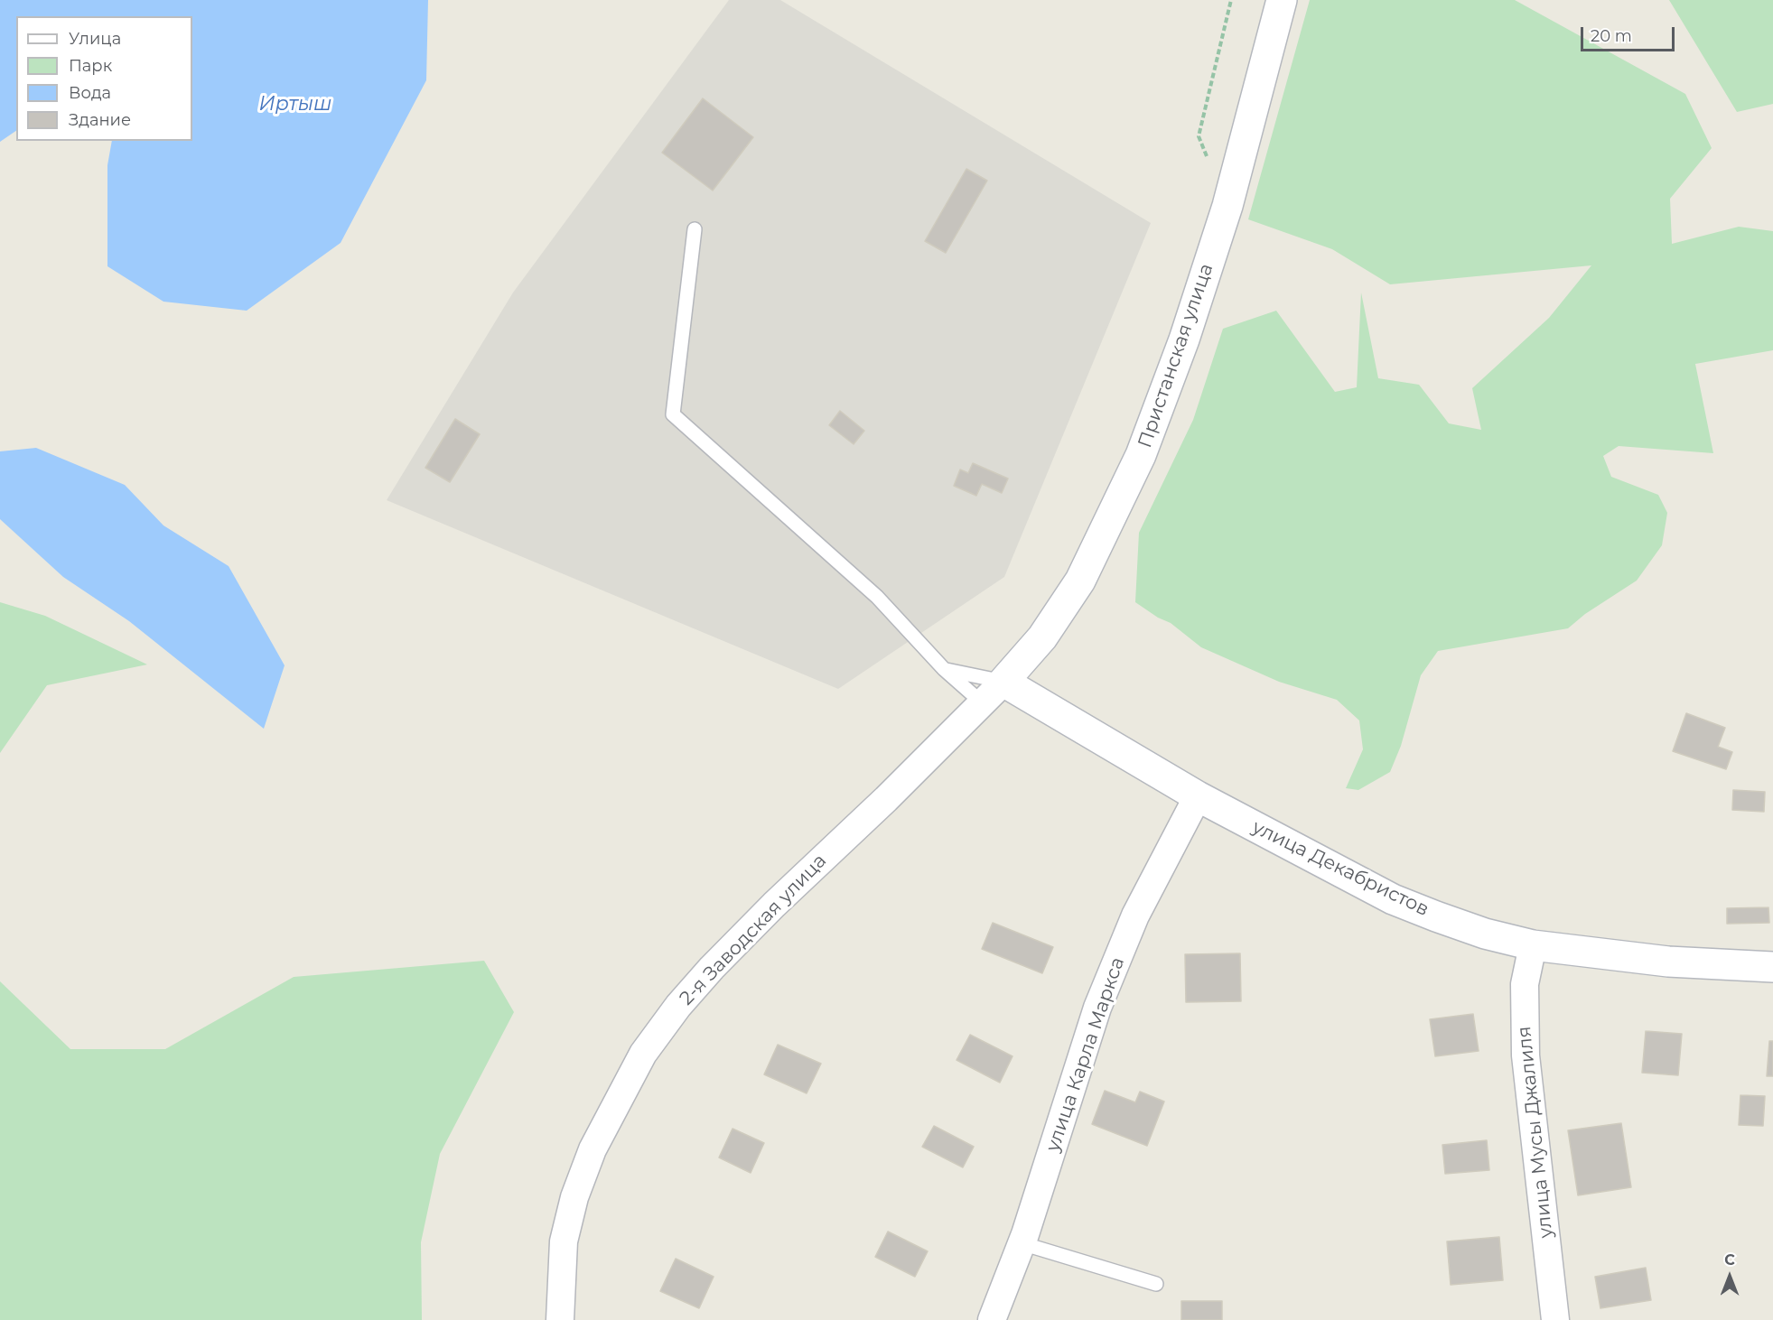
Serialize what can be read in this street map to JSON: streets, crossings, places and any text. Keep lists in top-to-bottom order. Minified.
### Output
{"streets":{"street":["Пристанская улица","улица Декабристов","2-я Заводская улица","улица Карла Маркса","улица Мусы Джалиля"]},"crossings":[["Пристанская улица","улица Декабристов"],["Пристанская улица","2-я Заводская улица"],["улица Декабристов","2-я Заводская улица"],["улица Декабристов","улица Карла Маркса"],["улица Декабристов","улица Мусы Джалиля"]],"water":["Иртыш"],"legend":["Улица","Парк","Вода","Здание"],"scale_bar":"20 m","north":"top"}
